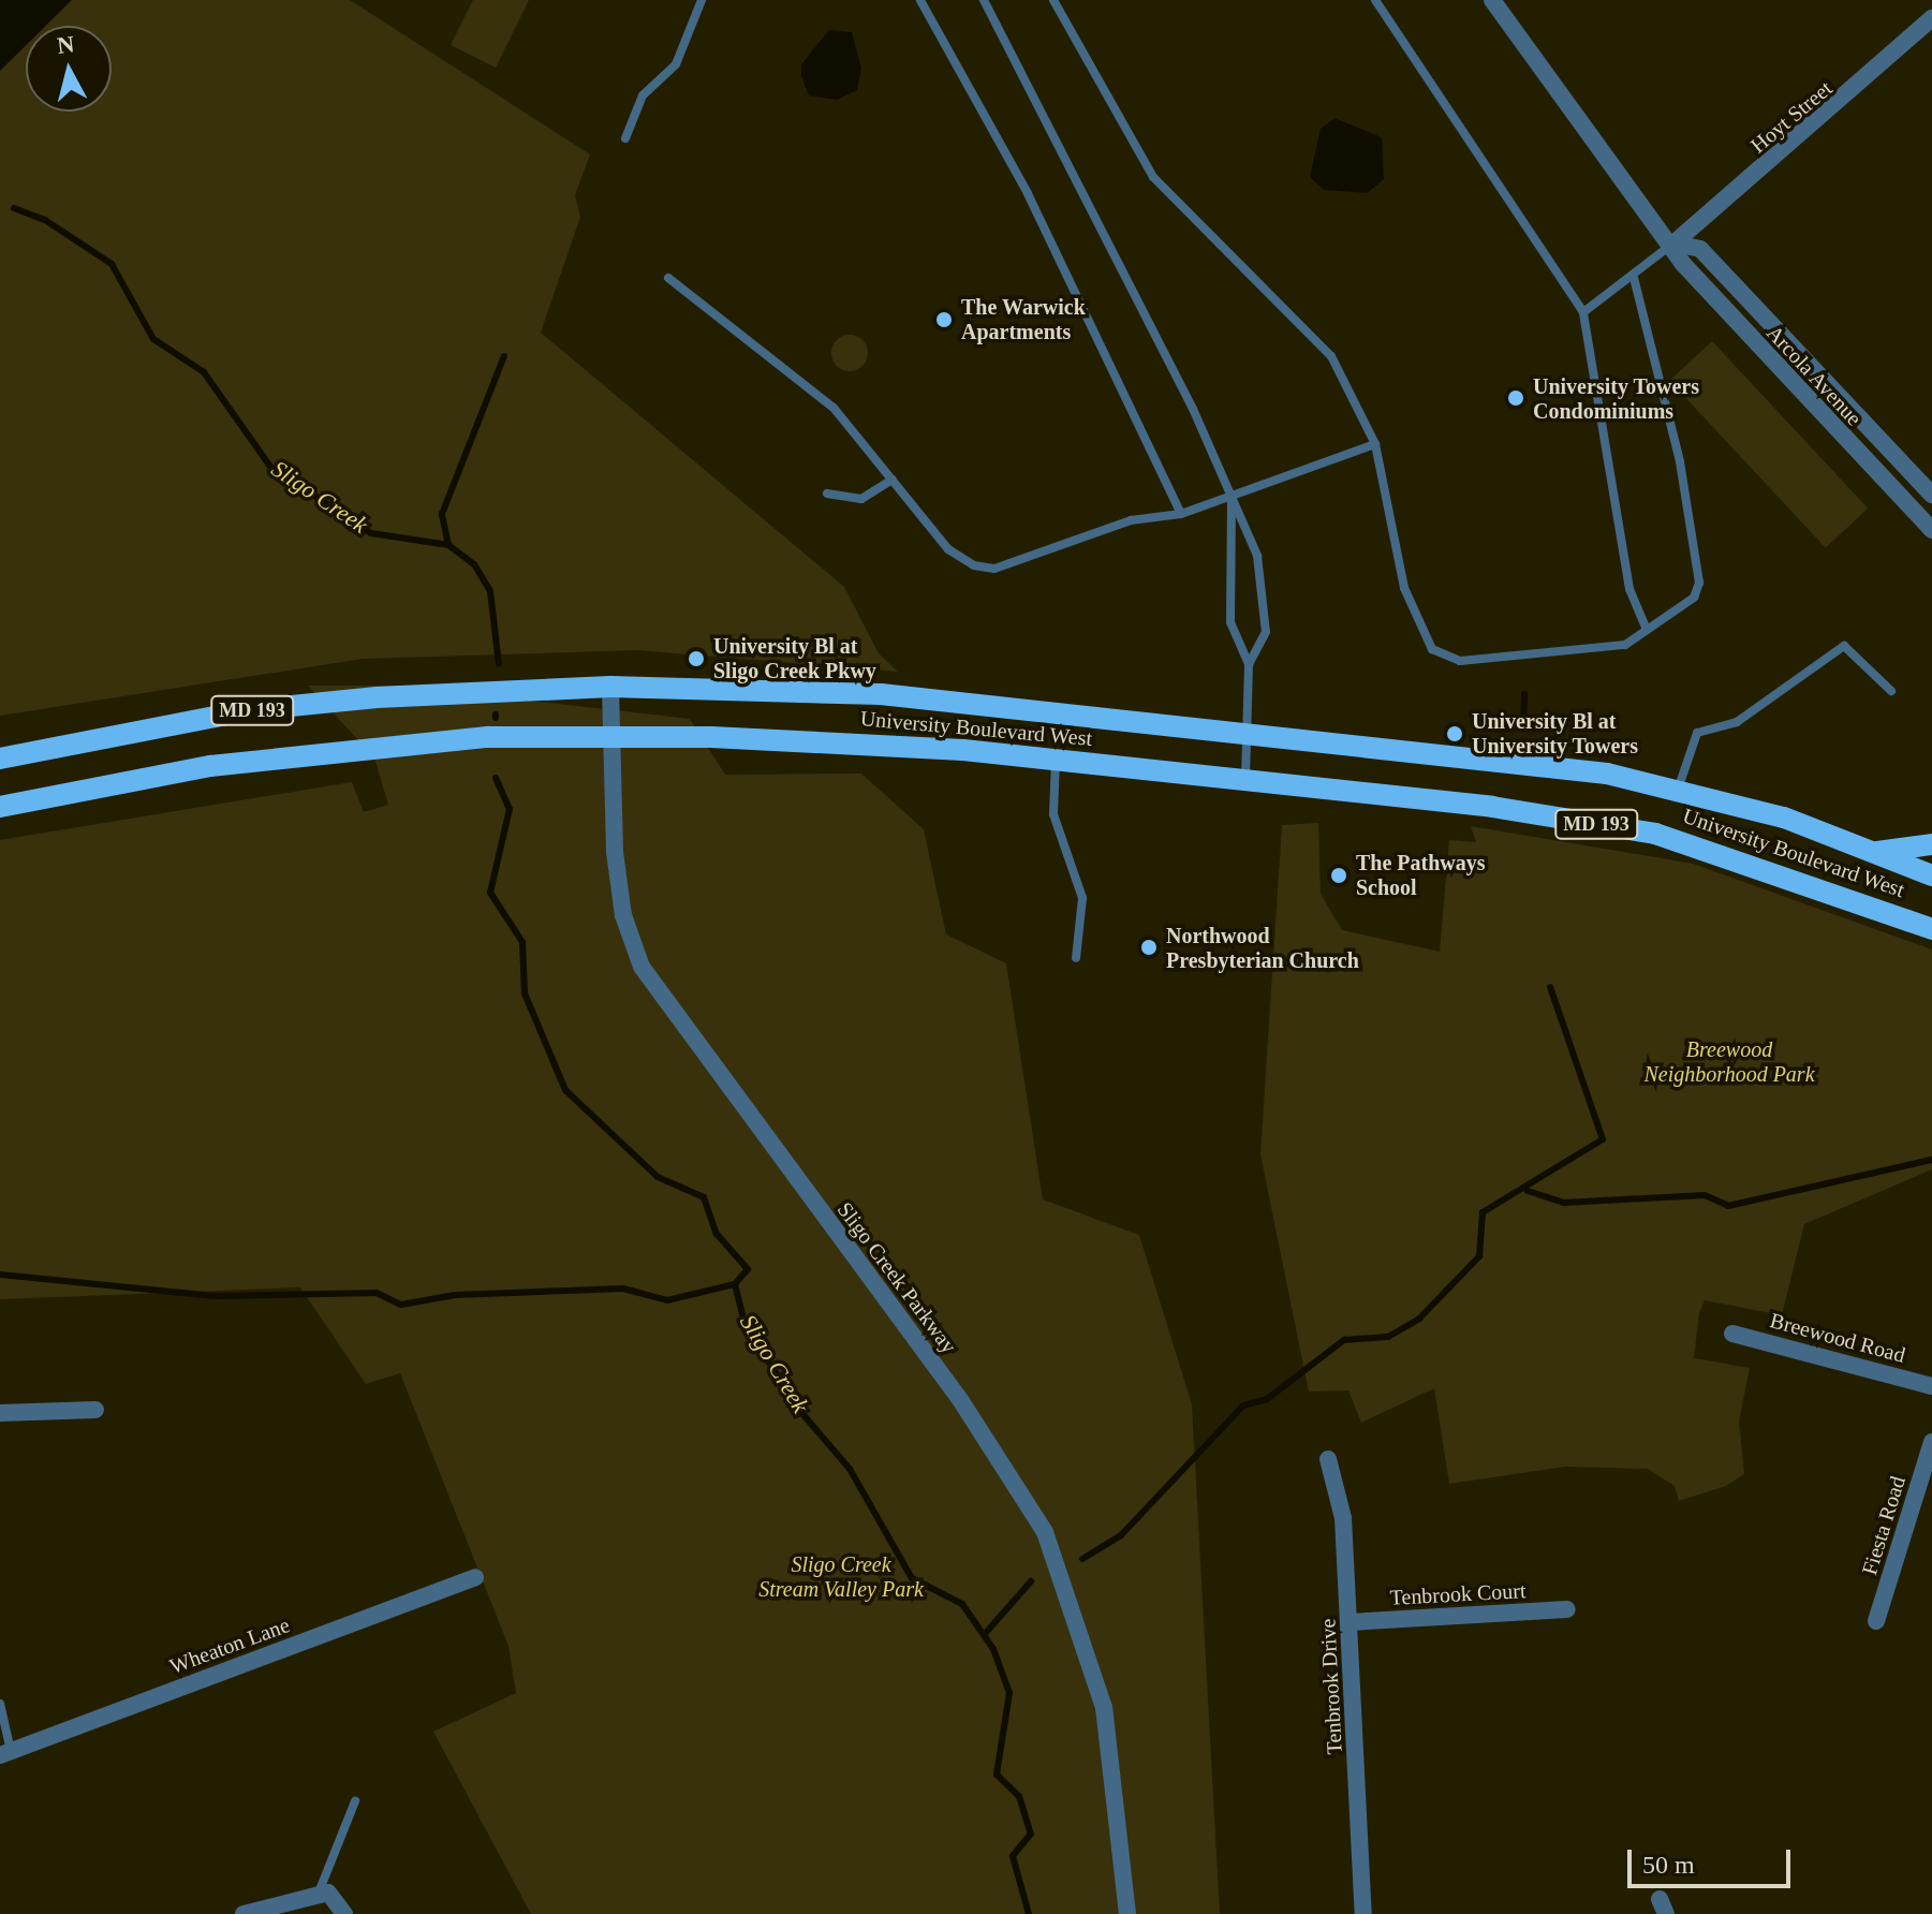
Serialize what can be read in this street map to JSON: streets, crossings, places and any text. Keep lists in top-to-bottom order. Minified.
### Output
{"streets":{"main road":["MD 193","University Boulevard West"],"street":["Hoyt Street","Arcola Avenue","Sligo Creek Parkway","Breewood Road","Fiesta Road","Tenbrook Court","Wheaton Lane","Tenbrook Drive"]},"crossings":[["Hoyt Street","Arcola Avenue"],["University Boulevard West","Sligo Creek Parkway"],["Tenbrook Court","Tenbrook Drive"]],"water":["Sligo Creek"],"parks":["Breewood Neighborhood Park","Sligo Creek Stream Valley Park"],"places":["The Warwick Apartments","University Towers Condominiums","University Bl at Sligo Creek Pkwy","University Bl at University Towers","The Pathways School","Northwood Presbyterian Church"],"scale_bar":"50 m","north":"top"}
